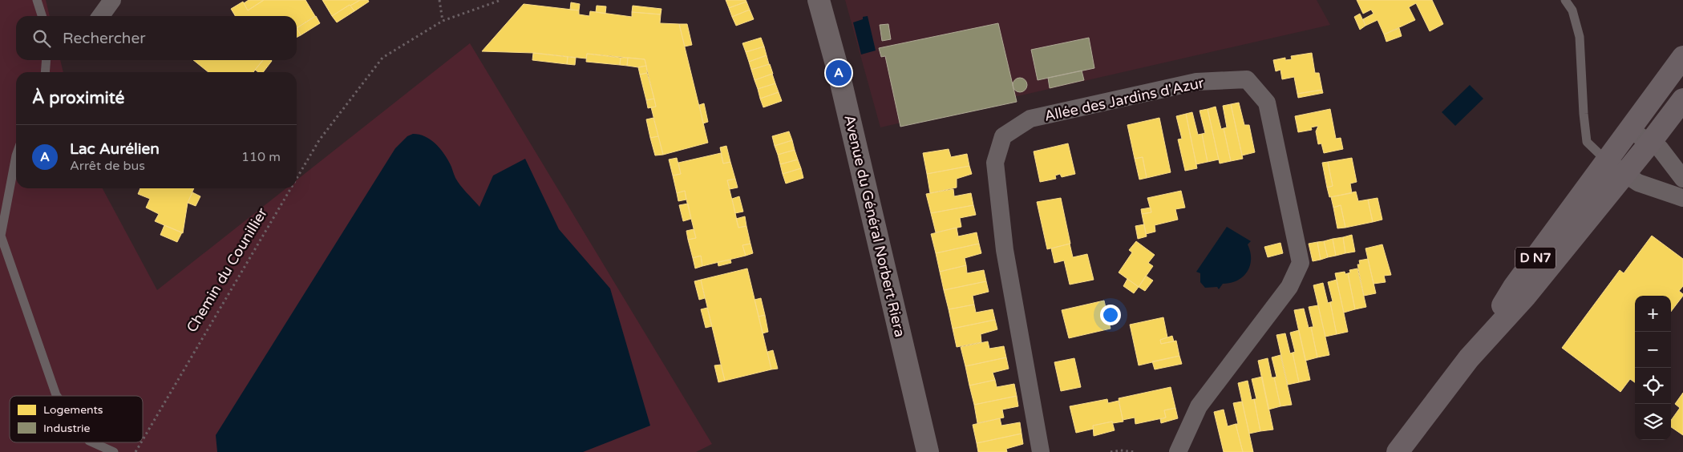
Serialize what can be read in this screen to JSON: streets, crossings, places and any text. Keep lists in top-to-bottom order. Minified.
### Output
{"streets":{"main road":["Avenue du Général Norbert Riera","D N7"],"street":["Allée des Jardins d'Azur"],"path":["Chemin du Counillier"]},"legend":["Logements","Industrie"],"page":{"search":"Rechercher","pins":"A","heading":"À proximité","list":[{"mark":"A","name":"Lac Aurélien","note":"Arrêt de bus","value":"110 m"}],"map_buttons":["+","−"]}}
